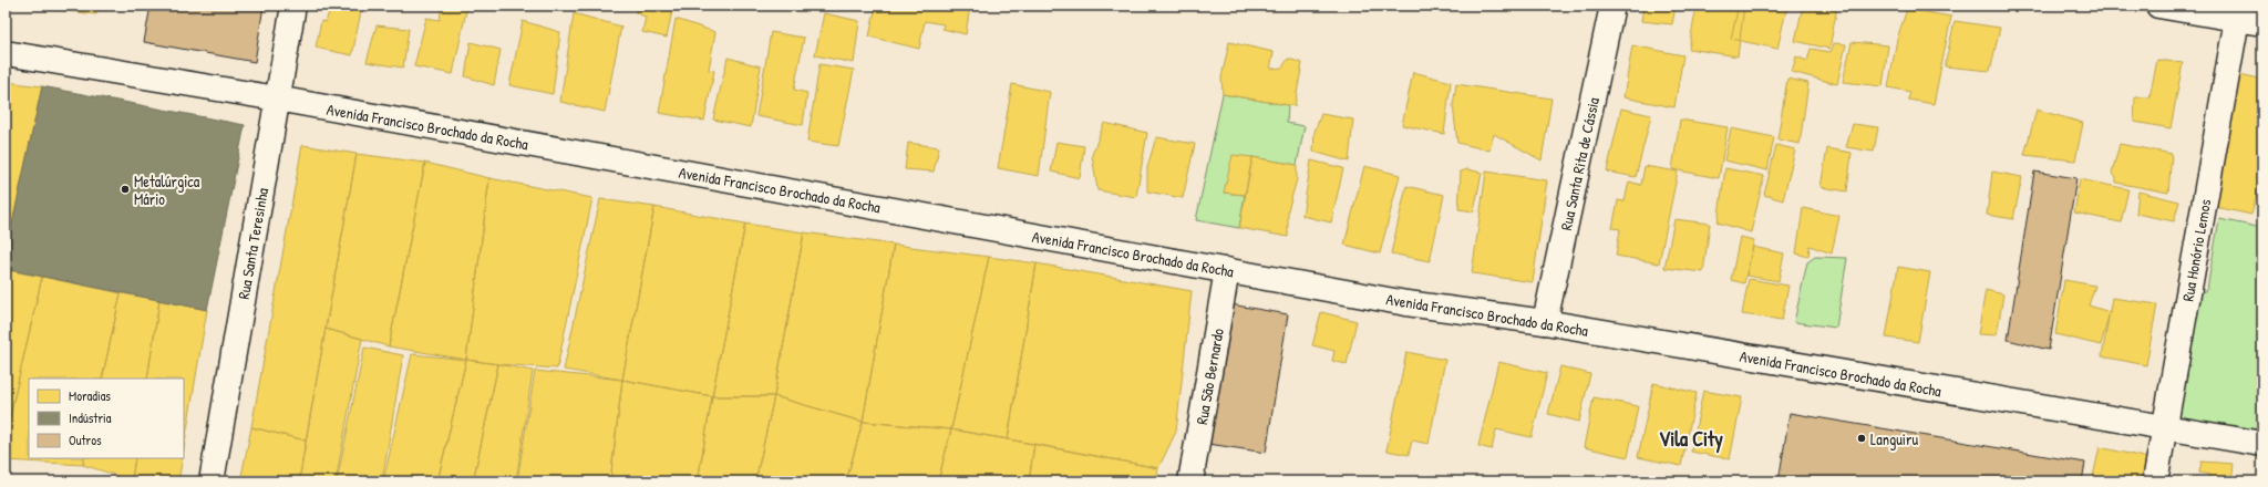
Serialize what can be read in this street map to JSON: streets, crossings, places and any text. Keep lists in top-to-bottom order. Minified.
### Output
{"streets":{"street":["Avenida Francisco Brochado da Rocha","Rua Santa Rita de Cássia","Rua Santa Teresinha","Rua Honório Lemos","Rua São Bernardo"]},"crossings":[["Avenida Francisco Brochado da Rocha","Rua Santa Rita de Cássia"],["Avenida Francisco Brochado da Rocha","Rua Santa Teresinha"],["Avenida Francisco Brochado da Rocha","Rua Honório Lemos"],["Avenida Francisco Brochado da Rocha","Rua São Bernardo"]],"districts":["Vila City"],"places":["Metalúrgica Mário","Languiru"],"legend":["Moradias","Indústria","Outros"]}
